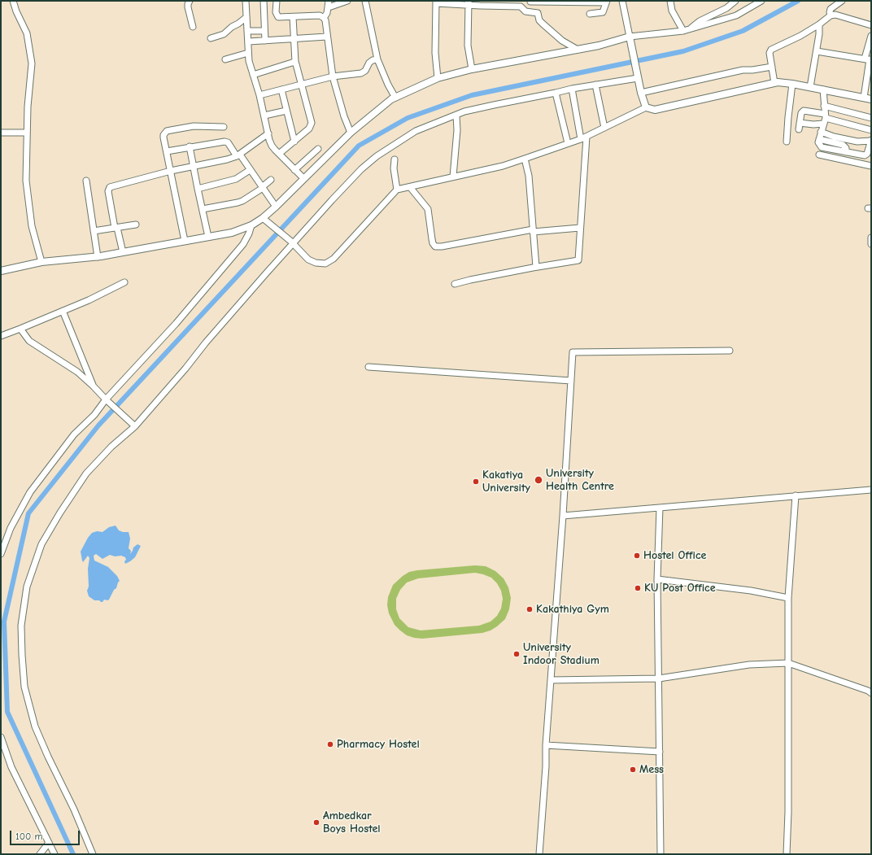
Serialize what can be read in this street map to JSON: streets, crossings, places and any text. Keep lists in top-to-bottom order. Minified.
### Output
{"places":["University Health Centre","Kakatiya University","Hostel Office","KU Post Office","Kakathiya Gym","University Indoor Stadium","Pharmacy Hostel","Mess","Ambedkar Boys Hostel"],"scale_bar":"100 m"}
